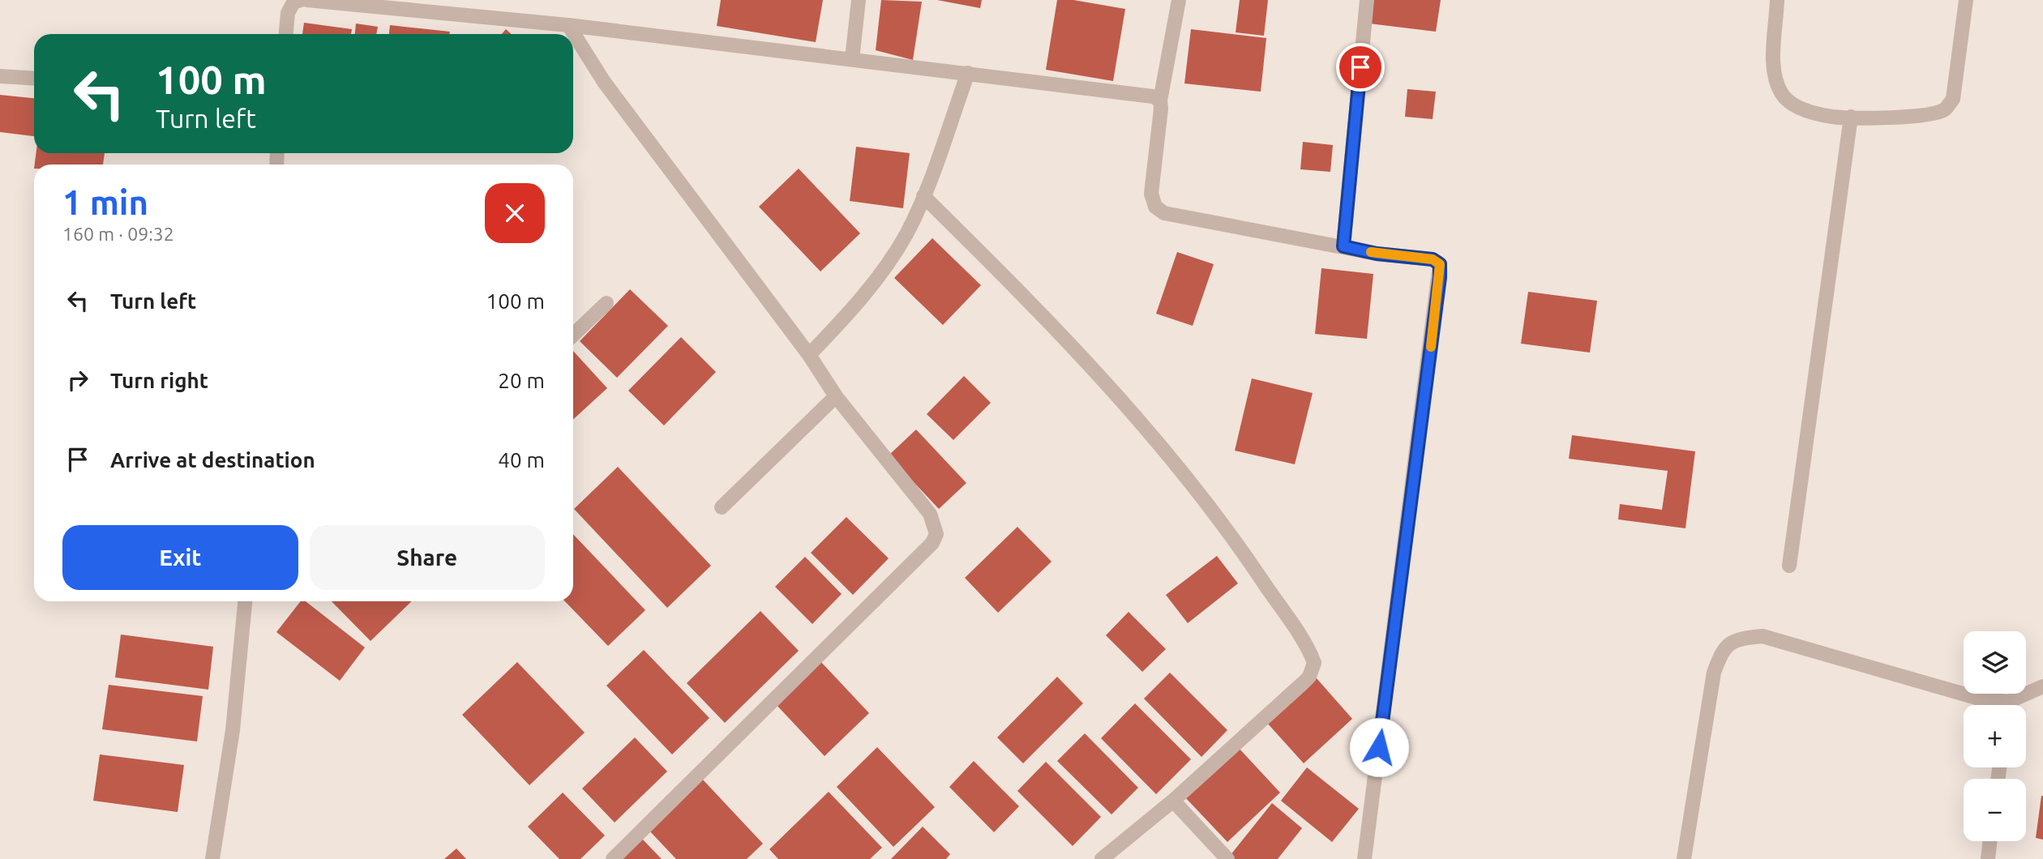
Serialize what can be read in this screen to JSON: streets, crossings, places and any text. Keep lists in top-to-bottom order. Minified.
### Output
{"page":{"turn":["100 m","Turn left"],"heading":["1 min","160 m · 09:32"],"list":[{"name":"Turn left","value":"100 m"},{"name":"Turn right","value":"20 m"},{"name":"Arrive at destination","value":"40 m"}],"buttons":["Exit","Share"],"map_buttons":["+","−"]}}
